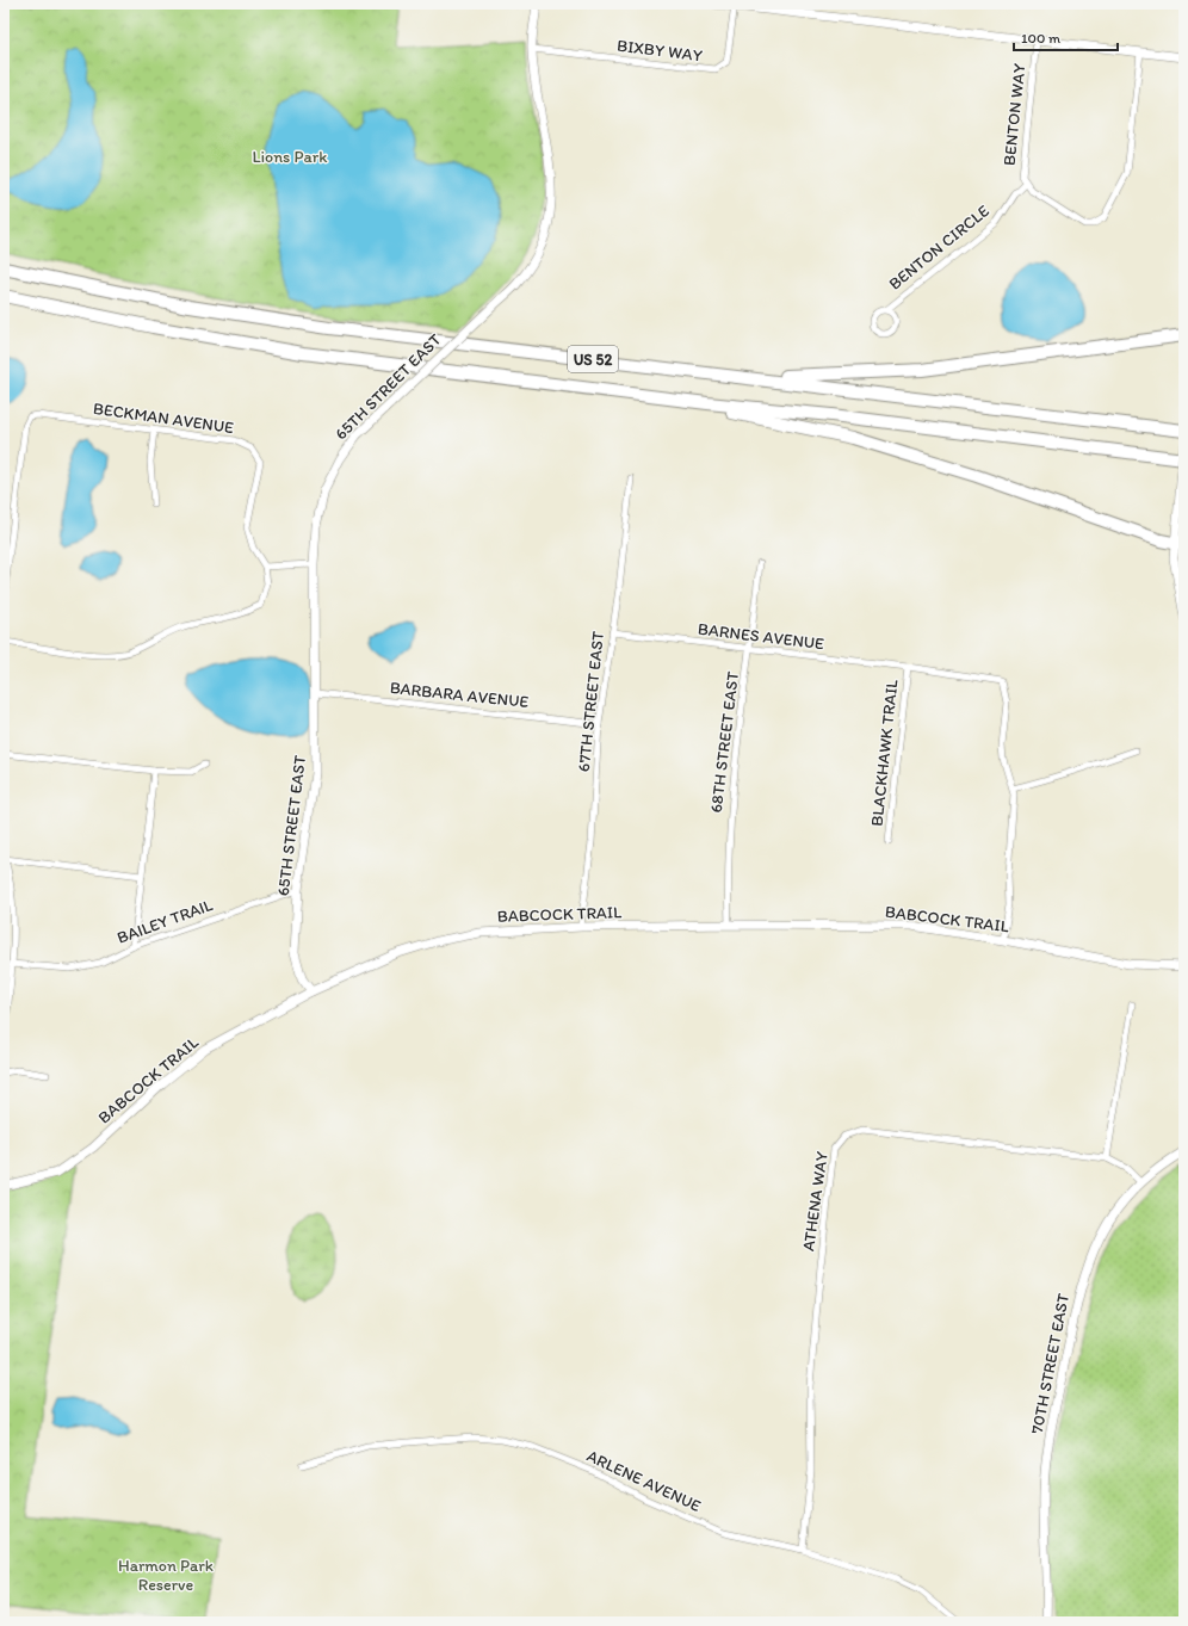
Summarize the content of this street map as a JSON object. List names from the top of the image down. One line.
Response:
{"streets":{"highway":["US 52"],"street":["BIXBY WAY","BENTON WAY","BENTON CIRCLE","65TH STREET EAST","BECKMAN AVENUE","BARNES AVENUE","BARBARA AVENUE","67TH STREET EAST","68TH STREET EAST","BLACKHAWK TRAIL","BABCOCK TRAIL","BAILEY TRAIL","ATHENA WAY","70TH STREET EAST","ARLENE AVENUE"]},"crossings":[["BIXBY WAY","65TH STREET EAST"],["BENTON WAY","BENTON CIRCLE"],["65TH STREET EAST","BARBARA AVENUE"],["65TH STREET EAST","BABCOCK TRAIL"],["65TH STREET EAST","BAILEY TRAIL"],["BARNES AVENUE","67TH STREET EAST"],["BARNES AVENUE","68TH STREET EAST"],["BARNES AVENUE","BLACKHAWK TRAIL"],["BARBARA AVENUE","67TH STREET EAST"],["67TH STREET EAST","BABCOCK TRAIL"],["68TH STREET EAST","BABCOCK TRAIL"],["ATHENA WAY","70TH STREET EAST"],["ATHENA WAY","ARLENE AVENUE"]],"parks":["Lions Park","Harmon Park Reserve"],"scale_bar":"100 m"}
